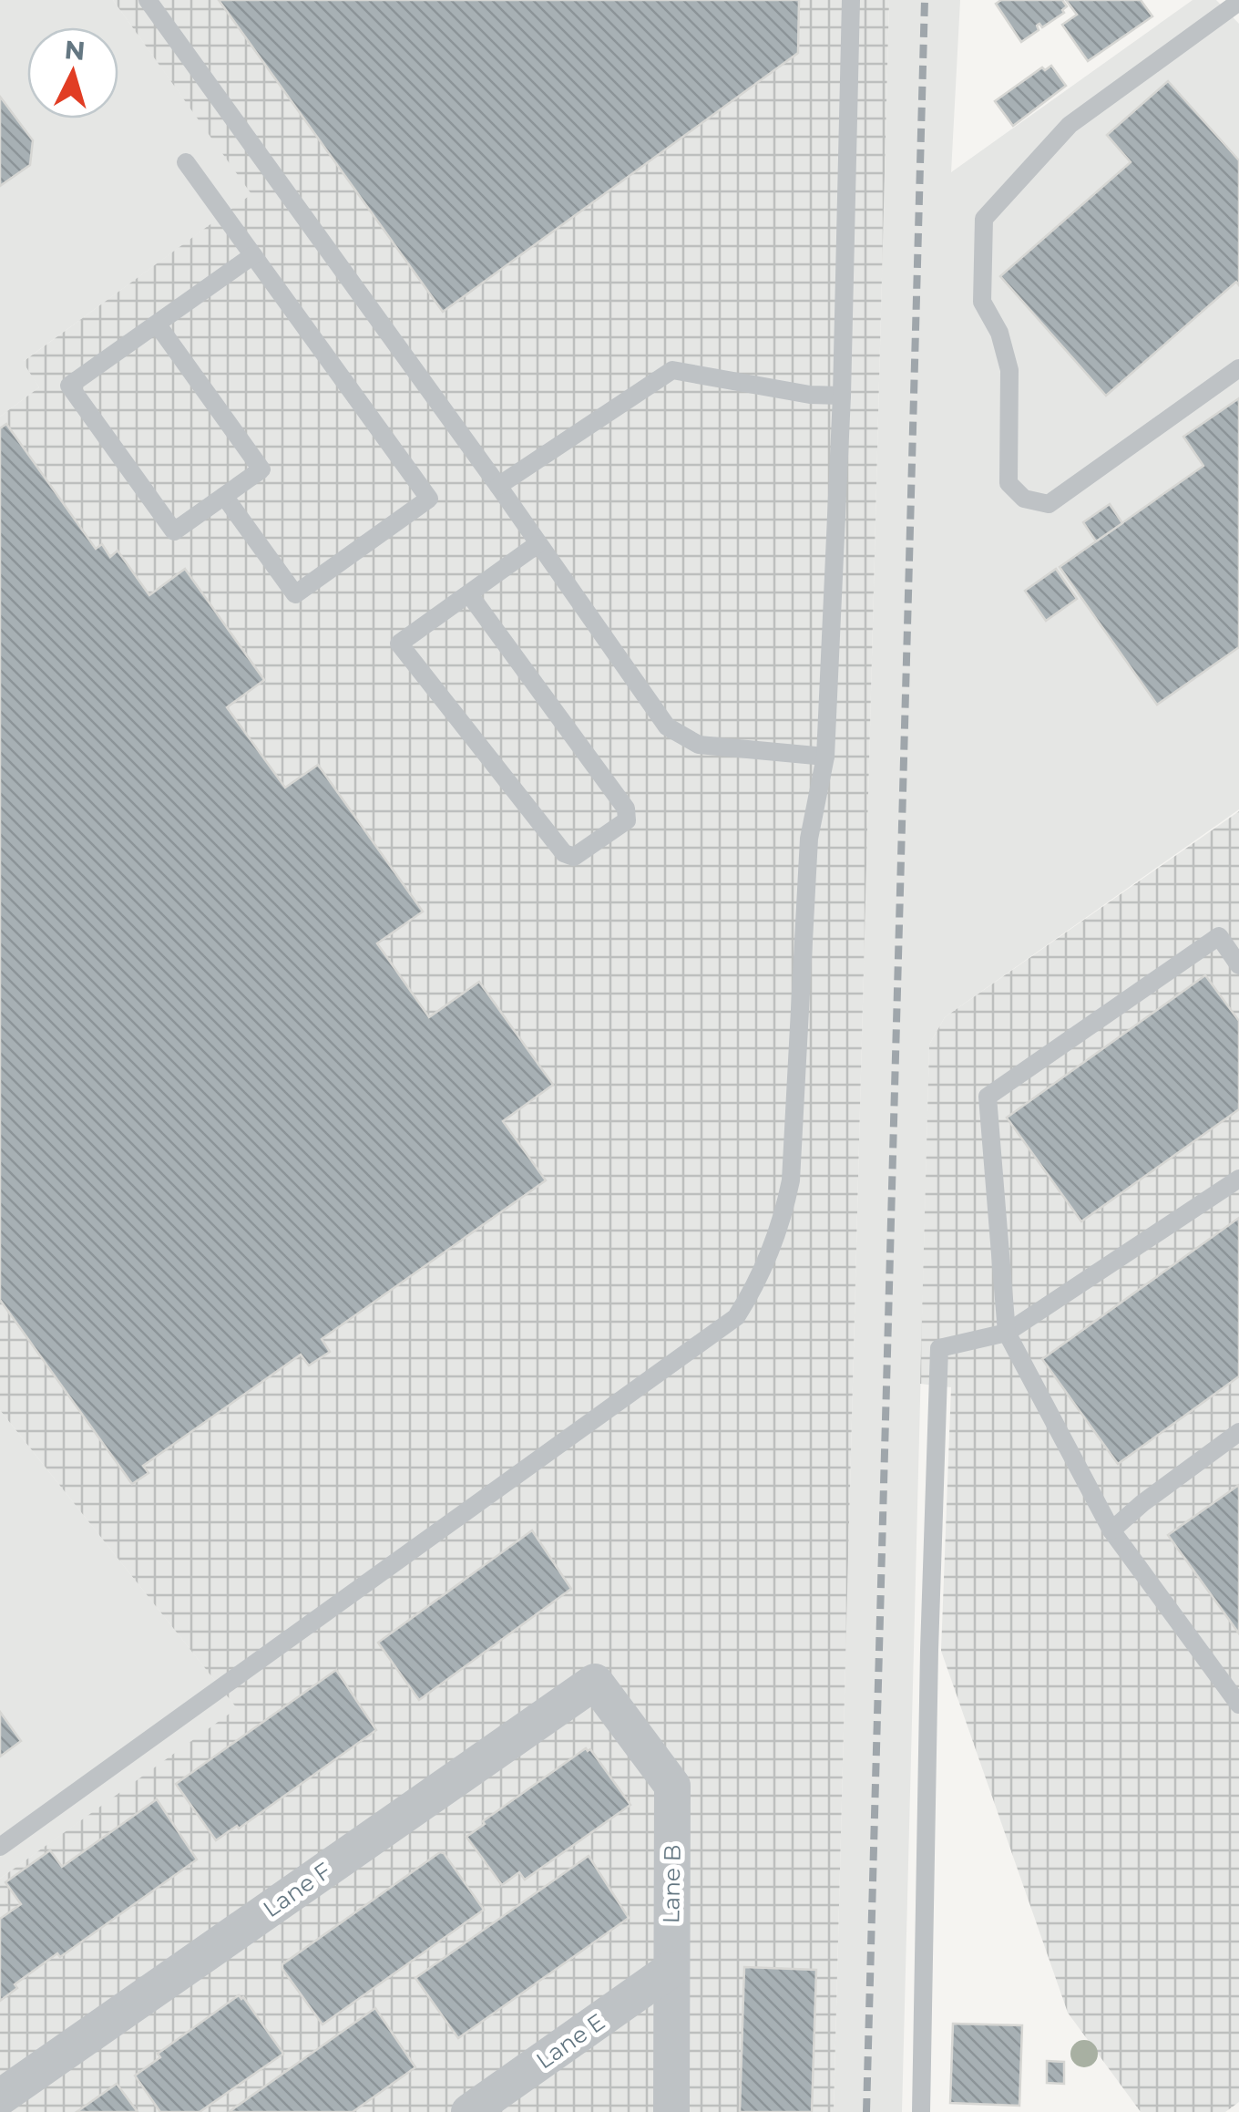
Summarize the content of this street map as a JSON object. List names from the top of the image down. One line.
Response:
{"streets":{"street":["Lane B","Lane F","Lane E"]},"crossings":[["Lane B","Lane F"],["Lane B","Lane E"]],"north":"top"}
